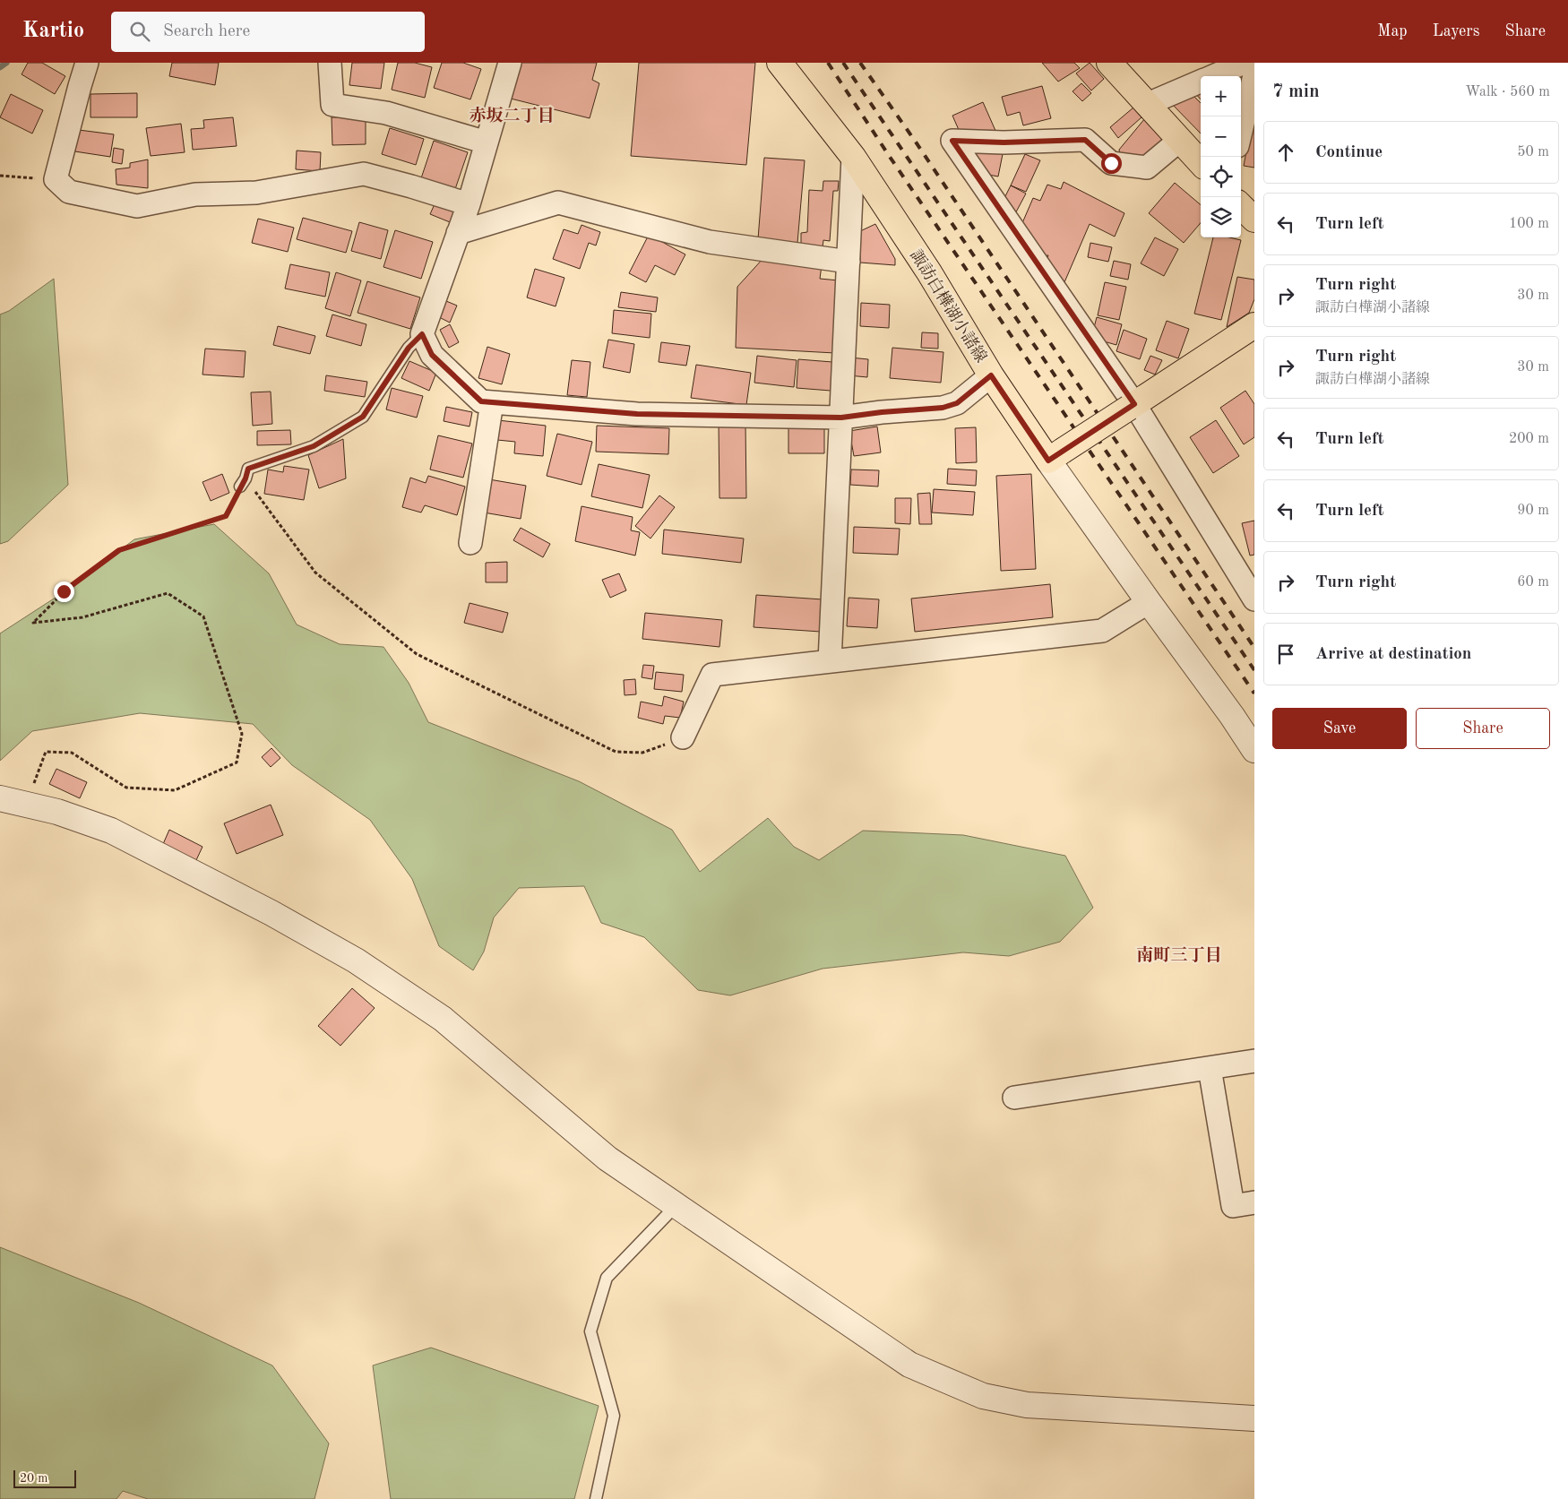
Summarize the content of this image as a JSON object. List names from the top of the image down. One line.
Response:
{"streets":{"main road":["諏訪白樺湖小諸線"]},"districts":["赤坂二丁目","南町三丁目"],"scale_bar":"20 m","page":{"header":"Kartio","search":"Search here","nav":["Map","Layers","Share"],"heading":["7 min","Walk · 560 m"],"map_buttons":["+","−"],"list":[["Continue","50 m"],["Turn left","100 m"],["Turn right","諏訪白樺湖小諸線","30 m"],["Turn right","諏訪白樺湖小諸線","30 m"],["Turn left","200 m"],["Turn left","90 m"],["Turn right","60 m"],"Arrive at destination"],"buttons":["Save","Share"],"scale":"20 m"}}
